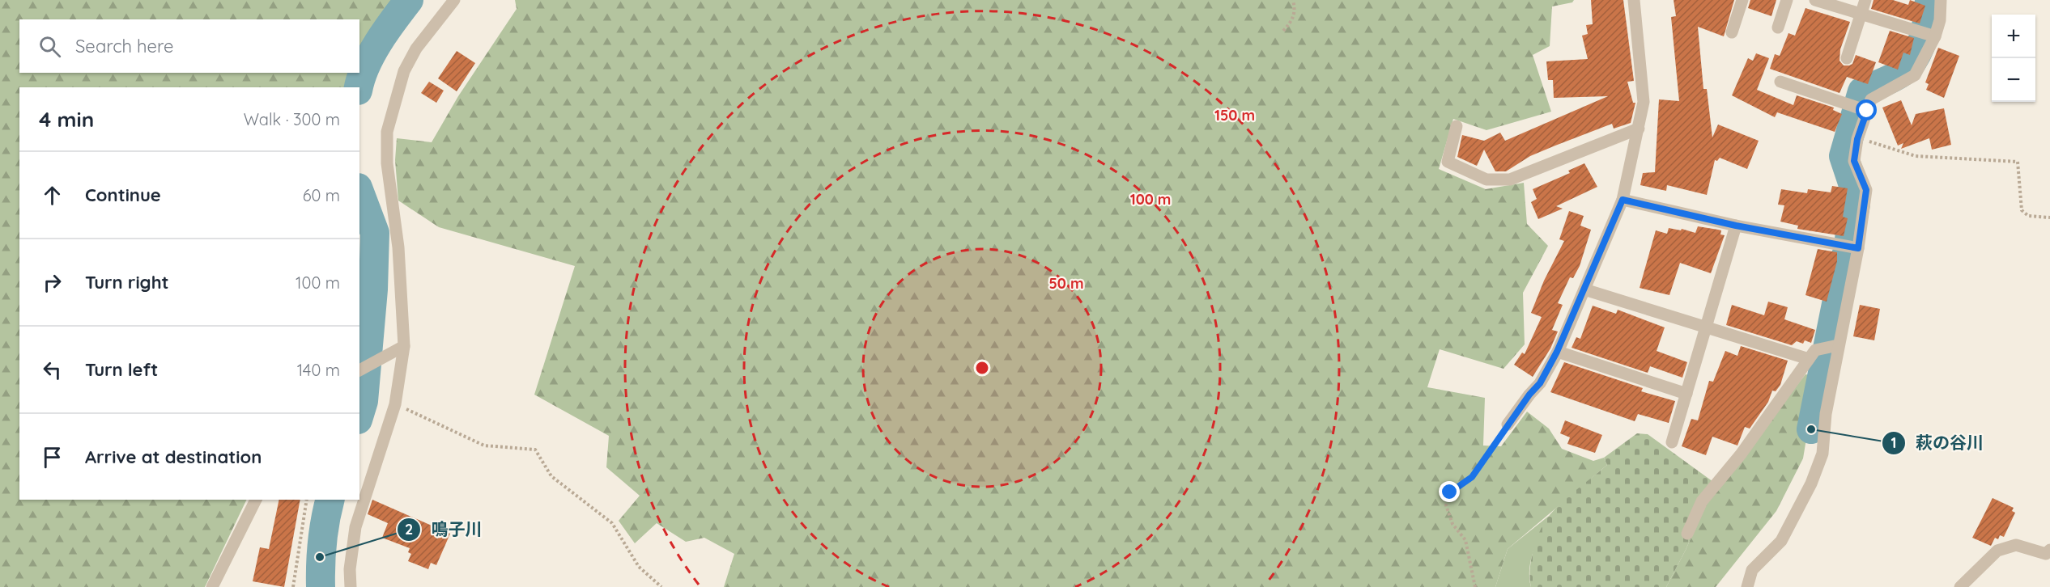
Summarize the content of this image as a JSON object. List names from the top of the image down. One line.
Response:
{"places":["萩の谷川","鳴子川"],"page":{"map_buttons":["+","−"],"search":"Search here","heading":["4 min","Walk · 300 m"],"list":[["Continue","60 m"],["Turn right","100 m"],["Turn left","140 m"],"Arrive at destination"]},"rings":["150 m","100 m","50 m"]}
